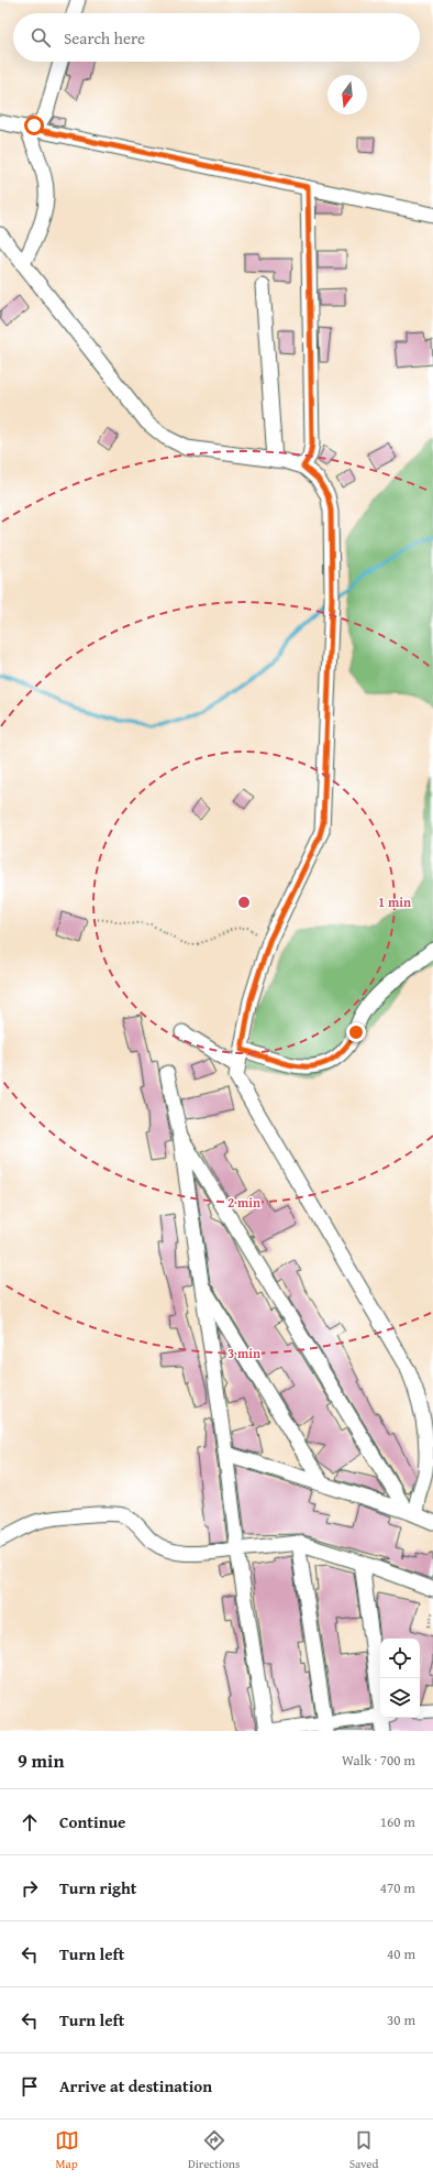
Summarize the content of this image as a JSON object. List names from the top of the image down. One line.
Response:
{"north":"bottom","page":{"search":"Search here","heading":["9 min","Walk · 700 m"],"list":[["Continue","160 m"],["Turn right","470 m"],["Turn left","40 m"],["Turn left","30 m"],"Arrive at destination"],"nav":["Map","Directions","Saved"]},"rings":["1 min","2 min","3 min"]}
